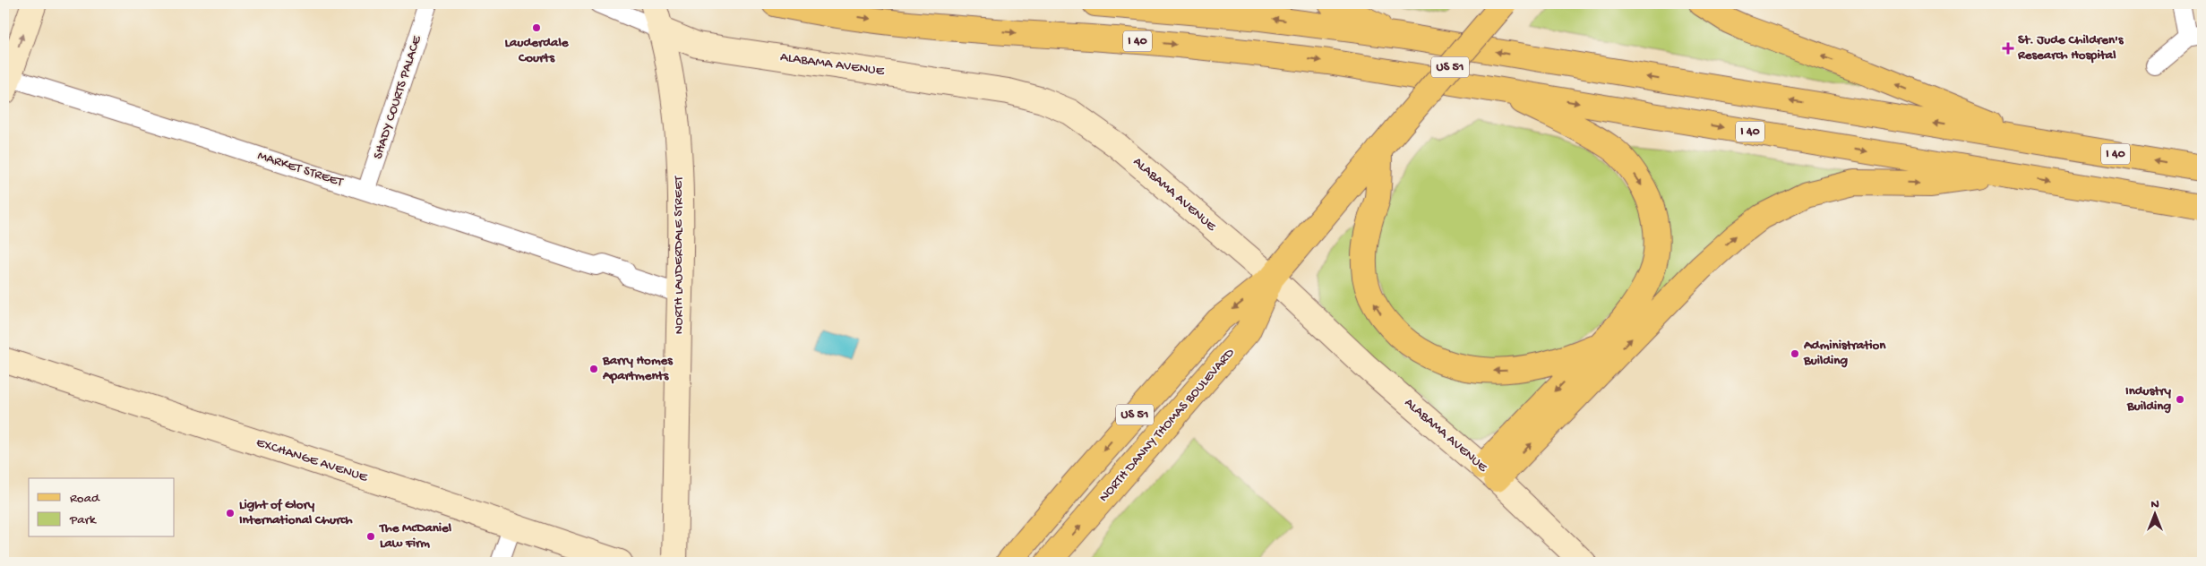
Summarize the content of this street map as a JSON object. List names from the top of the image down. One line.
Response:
{"streets":{"main road":["I 40","US 51","NORTH DANNY THOMAS BOULEVARD"],"street":["ALABAMA AVENUE","SHADY COURTS PALACE","MARKET STREET","NORTH LAUDERDALE STREET","EXCHANGE AVENUE"]},"crossings":[["ALABAMA AVENUE","NORTH LAUDERDALE STREET"],["ALABAMA AVENUE","NORTH DANNY THOMAS BOULEVARD"],["SHADY COURTS PALACE","MARKET STREET"],["MARKET STREET","NORTH LAUDERDALE STREET"]],"places":{"other":["Lauderdale Courts","Administration Building","Barry Homes Apartments","Industry Building","Light of Glory International Church","The McDaniel Law Firm"],"health":["St. Jude Children's Research Hospital"]},"legend":["Road","Park"],"north":"top"}
